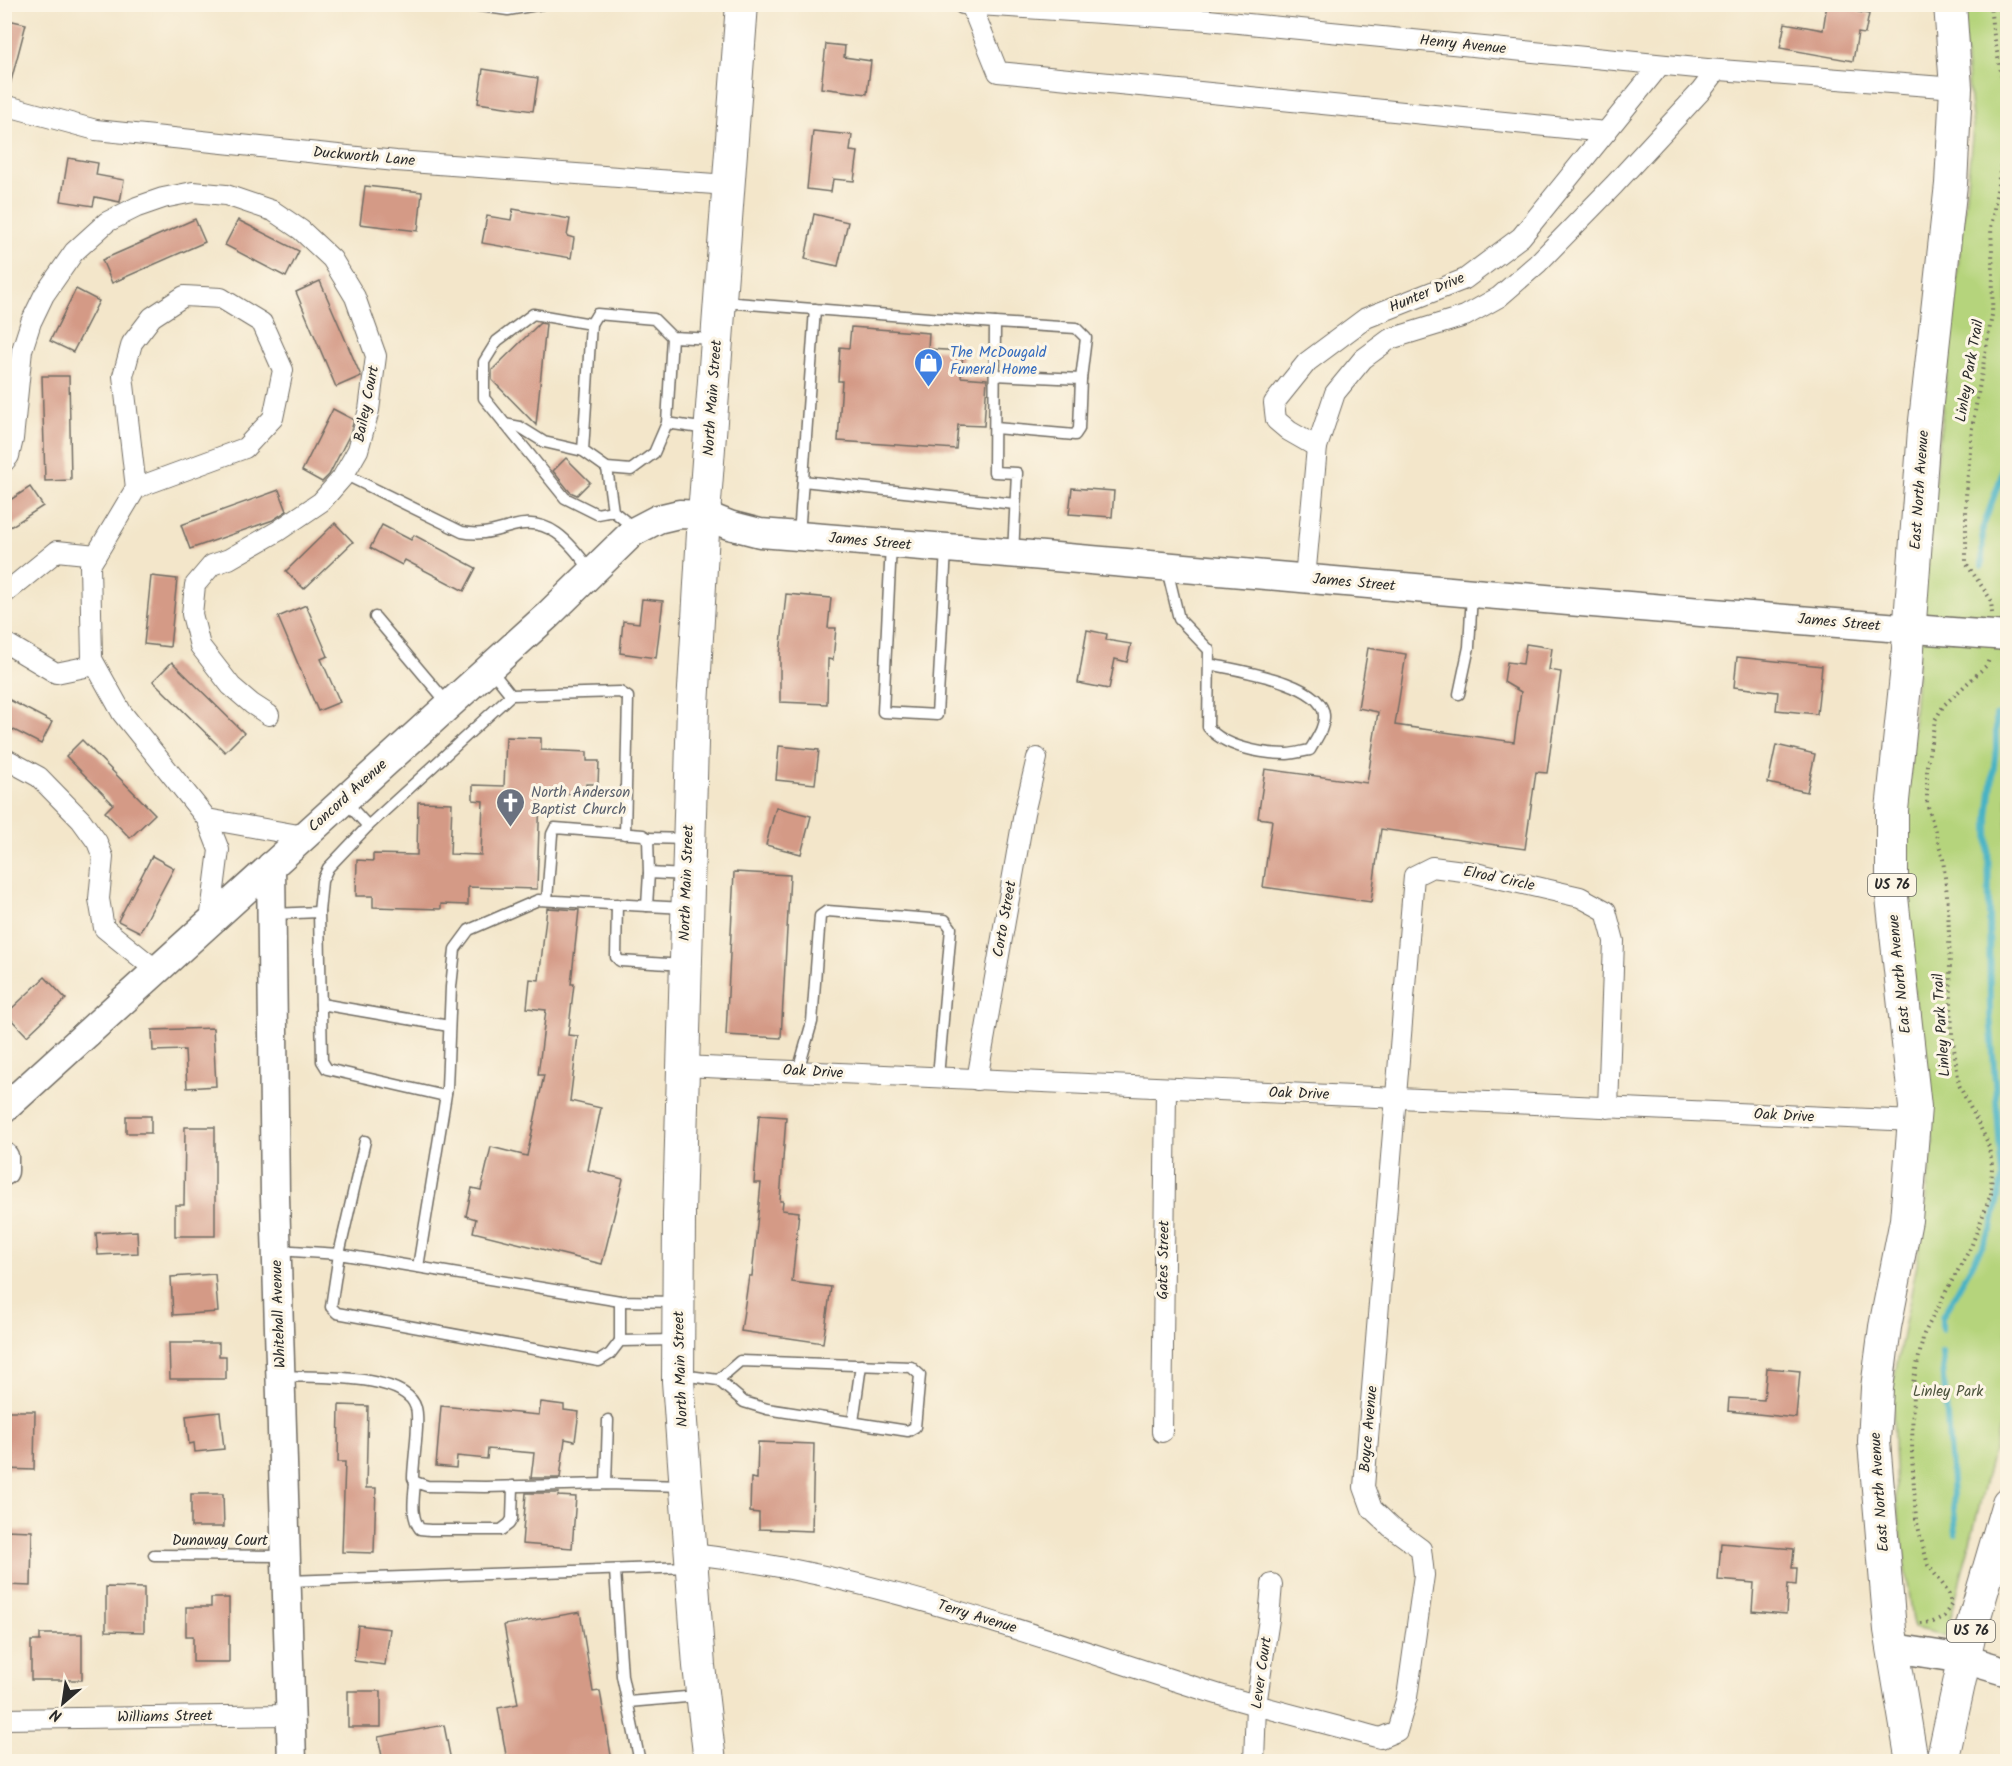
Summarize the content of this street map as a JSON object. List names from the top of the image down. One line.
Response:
{"streets":{"main road":["North Main Street","East North Avenue","US 76"],"street":["Henry Avenue","Duckworth Lane","Hunter Drive","Bailey Court","James Street","Concord Avenue","Elrod Circle","Corto Street","Oak Drive","Gates Street","Whitehall Avenue","Boyce Avenue","Terry Avenue","Lever Court","Williams Street"],"lane":["Dunaway Court"],"path":["Linley Park Trail"]},"crossings":[["Henry Avenue","Hunter Drive"],["Henry Avenue","East North Avenue"],["Duckworth Lane","North Main Street"],["Hunter Drive","James Street"],["Linley Park Trail","James Street"],["North Main Street","James Street"],["North Main Street","Concord Avenue"],["North Main Street","Oak Drive"],["North Main Street","Dunaway Court"],["North Main Street","Terry Avenue"],["East North Avenue","James Street"],["East North Avenue","Oak Drive"],["James Street","Concord Avenue"],["Concord Avenue","Whitehall Avenue"],["Elrod Circle","Oak Drive"],["Elrod Circle","Boyce Avenue"],["Corto Street","Oak Drive"],["Oak Drive","Gates Street"],["Oak Drive","Boyce Avenue"],["Whitehall Avenue","Dunaway Court"],["Whitehall Avenue","Williams Street"],["Boyce Avenue","Terry Avenue"],["Boyce Avenue","Lever Court"],["Dunaway Court","Terry Avenue"],["Terry Avenue","Lever Court"]],"parks":["Linley Park"],"places":{"shop":["The McDougald Funeral Home"],"church":["North Anderson Baptist Church"]},"north":"bottom left"}
